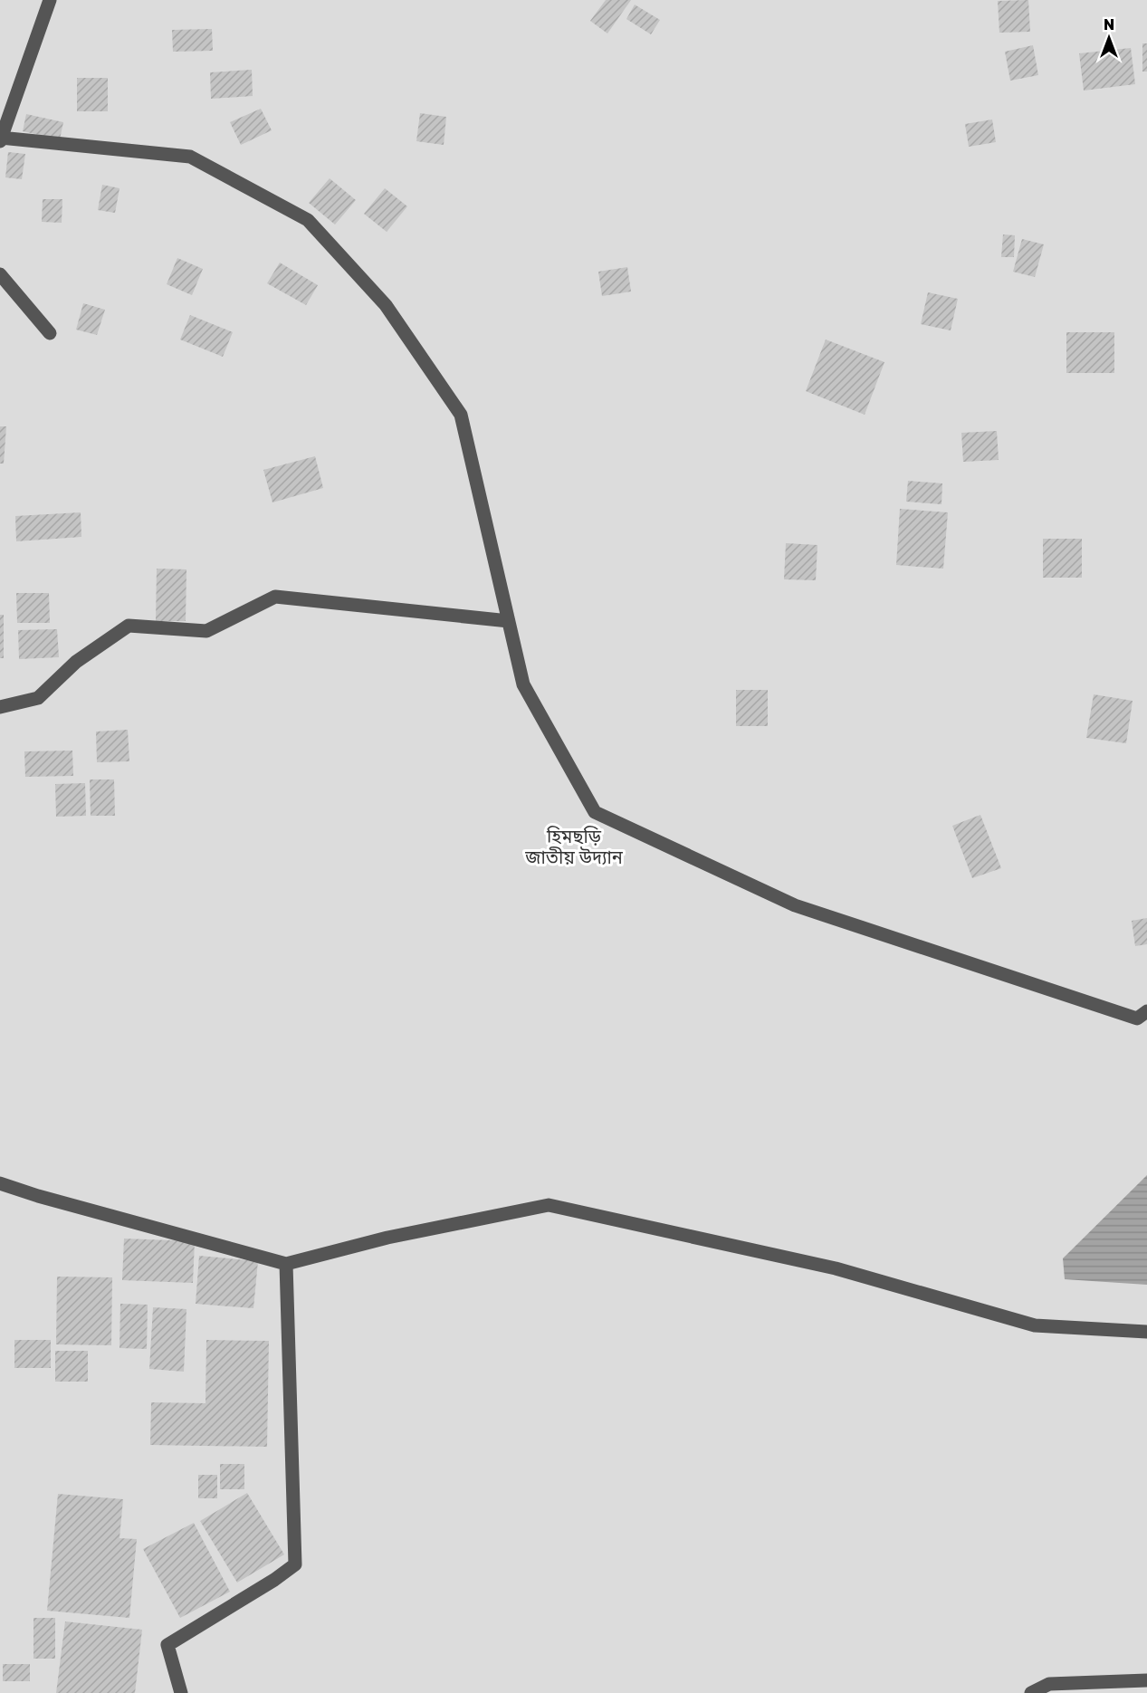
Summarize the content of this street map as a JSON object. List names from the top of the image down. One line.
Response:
{"parks":["হিমছড়ি জাতীয় উদ্যান"],"north":"top"}
